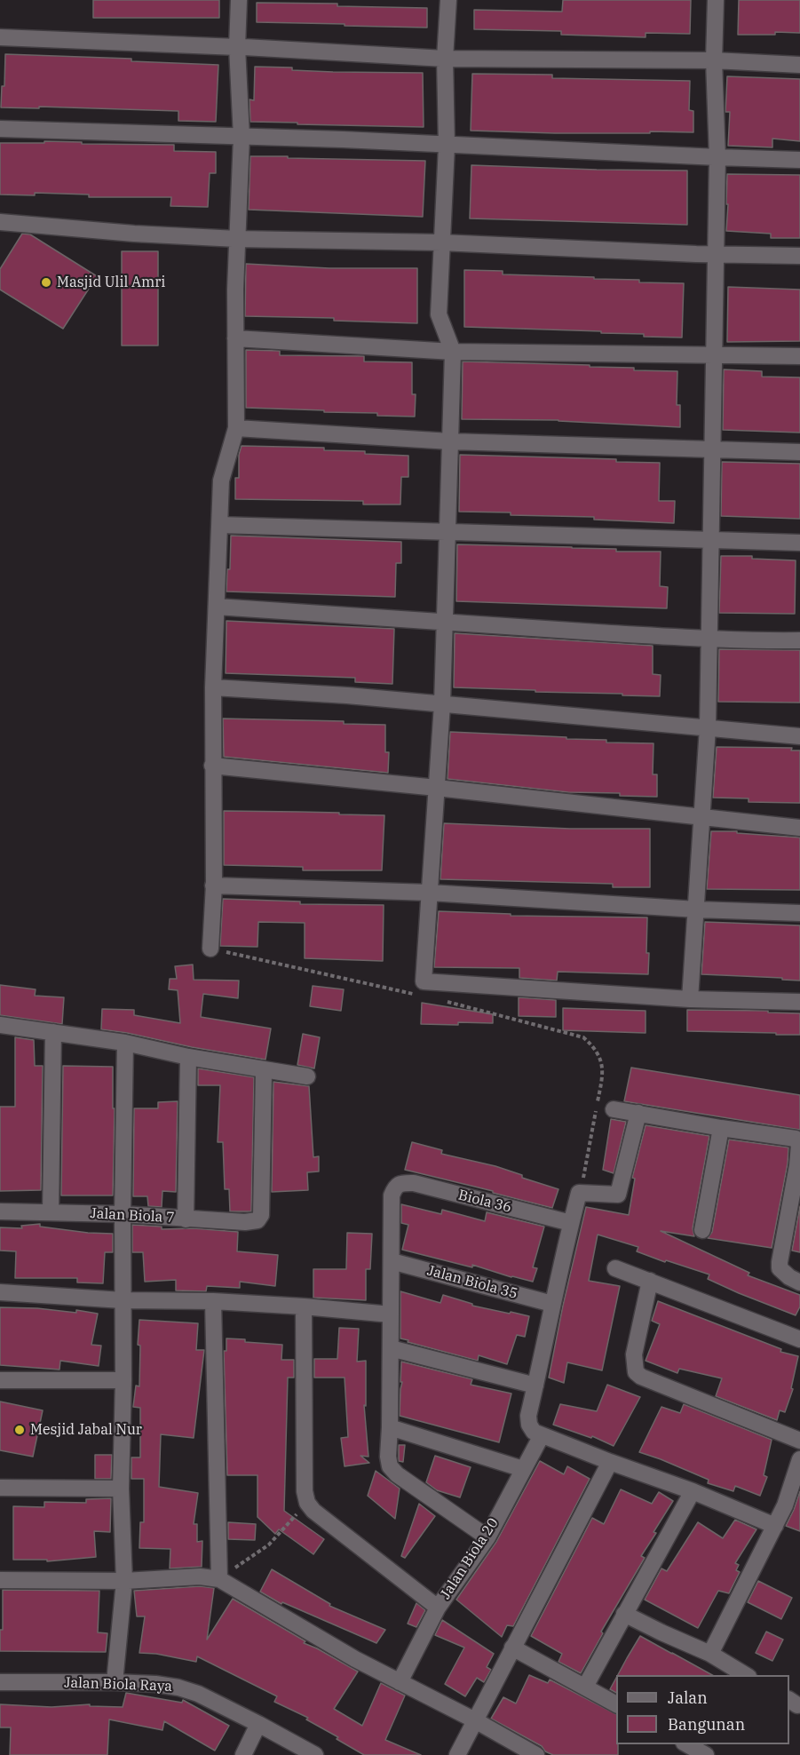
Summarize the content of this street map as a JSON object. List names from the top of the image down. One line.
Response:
{"streets":{"street":["Biola 36","Jalan Biola 7","Jalan Biola 35","Jalan Biola 20","Jalan Biola Raya"]},"crossings":[["Biola 36","Jalan Biola 35"]],"places":["Masjid Ulil Amri","Mesjid Jabal Nur"],"legend":["Jalan","Bangunan"]}
